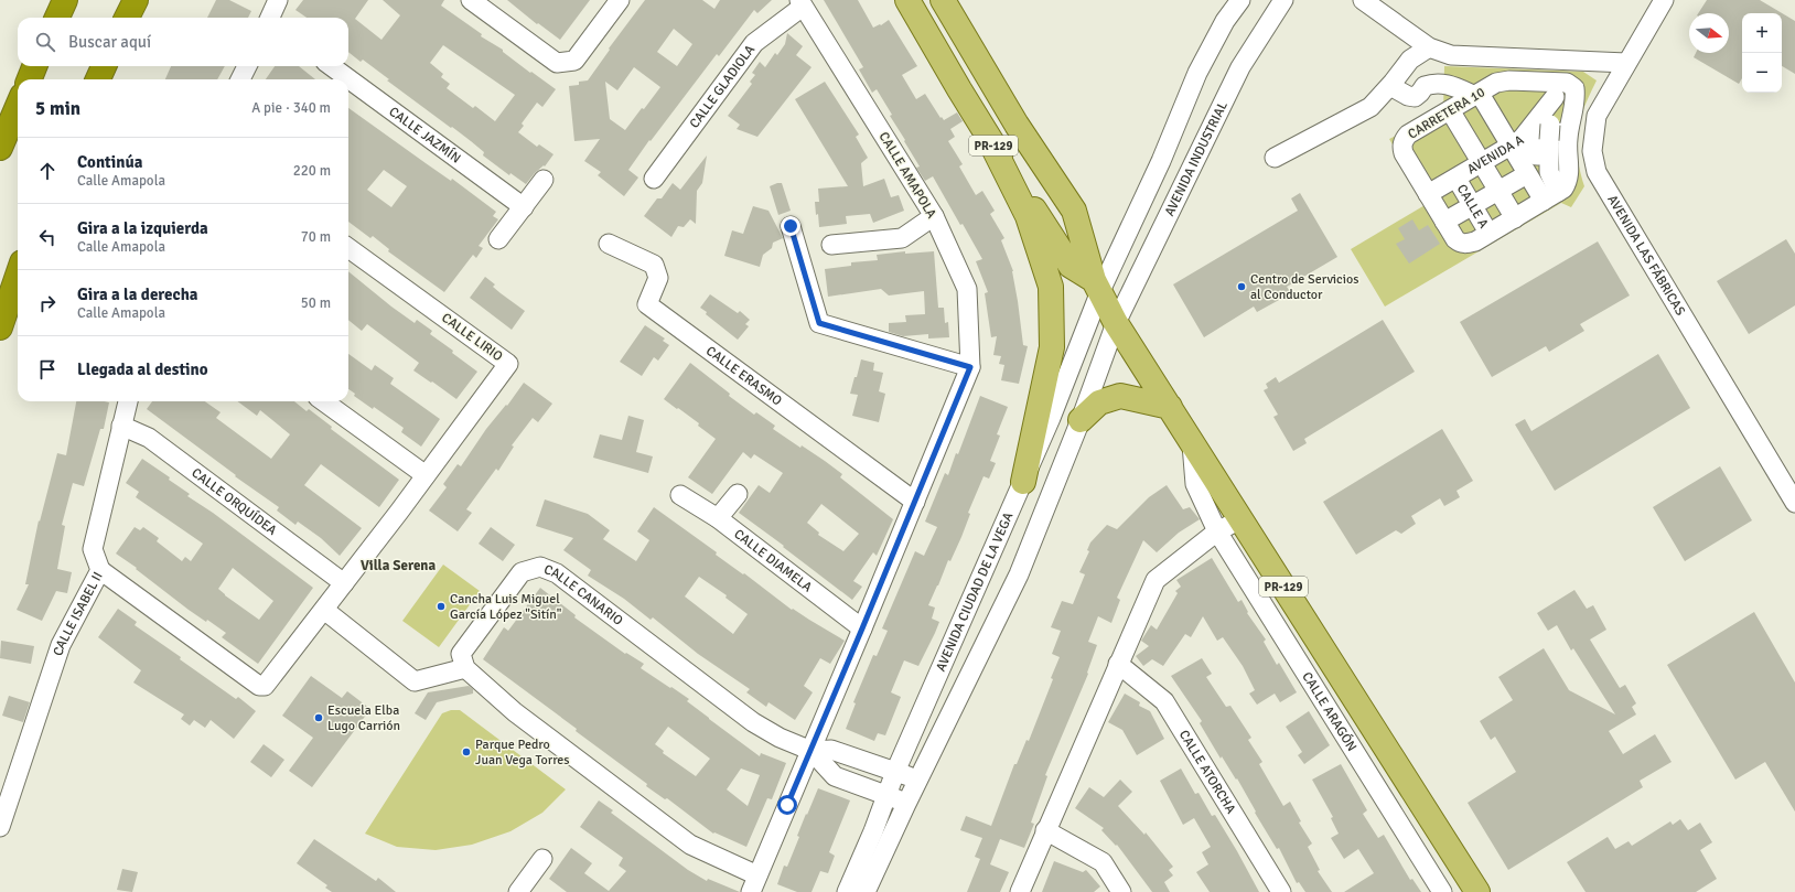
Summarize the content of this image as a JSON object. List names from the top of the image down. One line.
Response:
{"streets":{"main road":["PR-129"],"street":["CALLE GLADIOLA","CARRETERA 10","CALLE JAZMÍN","AVENIDA A","AVENIDA INDUSTRIAL","CALLE AMAPOLA","CALLE A","AVENIDA LAS FÁBRICAS","CALLE LIRIO","CALLE ERASMO","CALLE ORQUÍDEA","CALLE DIAMELA","AVENIDA CIUDAD DE LA VEGA","CALLE CANARIO","CALLE ISABEL II","CALLE ARAGÓN","CALLE ATORCHA"]},"crossings":[["CALLE GLADIOLA","CALLE AMAPOLA"],["CARRETERA 10","AVENIDA A"],["CARRETERA 10","CALLE A"],["PR-129","AVENIDA INDUSTRIAL"],["PR-129","AVENIDA CIUDAD DE LA VEGA"],["PR-129","CALLE ARAGÓN"],["AVENIDA A","CALLE A"],["CALLE AMAPOLA","CALLE ERASMO"],["CALLE AMAPOLA","CALLE DIAMELA"],["CALLE AMAPOLA","CALLE CANARIO"],["CALLE LIRIO","CALLE ORQUÍDEA"],["CALLE LIRIO","CALLE ISABEL II"],["CALLE ORQUÍDEA","CALLE ISABEL II"],["AVENIDA CIUDAD DE LA VEGA","CALLE CANARIO"]],"districts":["Villa Serena"],"places":["Centro de Servicios al Conductor","Cancha Luis Miguel García López \"Sitín\"","Escuela Elba Lugo Carrión","Parque Pedro Juan Vega Torres"],"north":"right","page":{"map_buttons":["+","−"],"search":"Buscar aquí","heading":["5 min","A pie · 340 m"],"list":[["Continúa","Calle Amapola","220 m"],["Gira a la izquierda","Calle Amapola","70 m"],["Gira a la derecha","Calle Amapola","50 m"],"Llegada al destino"]}}
